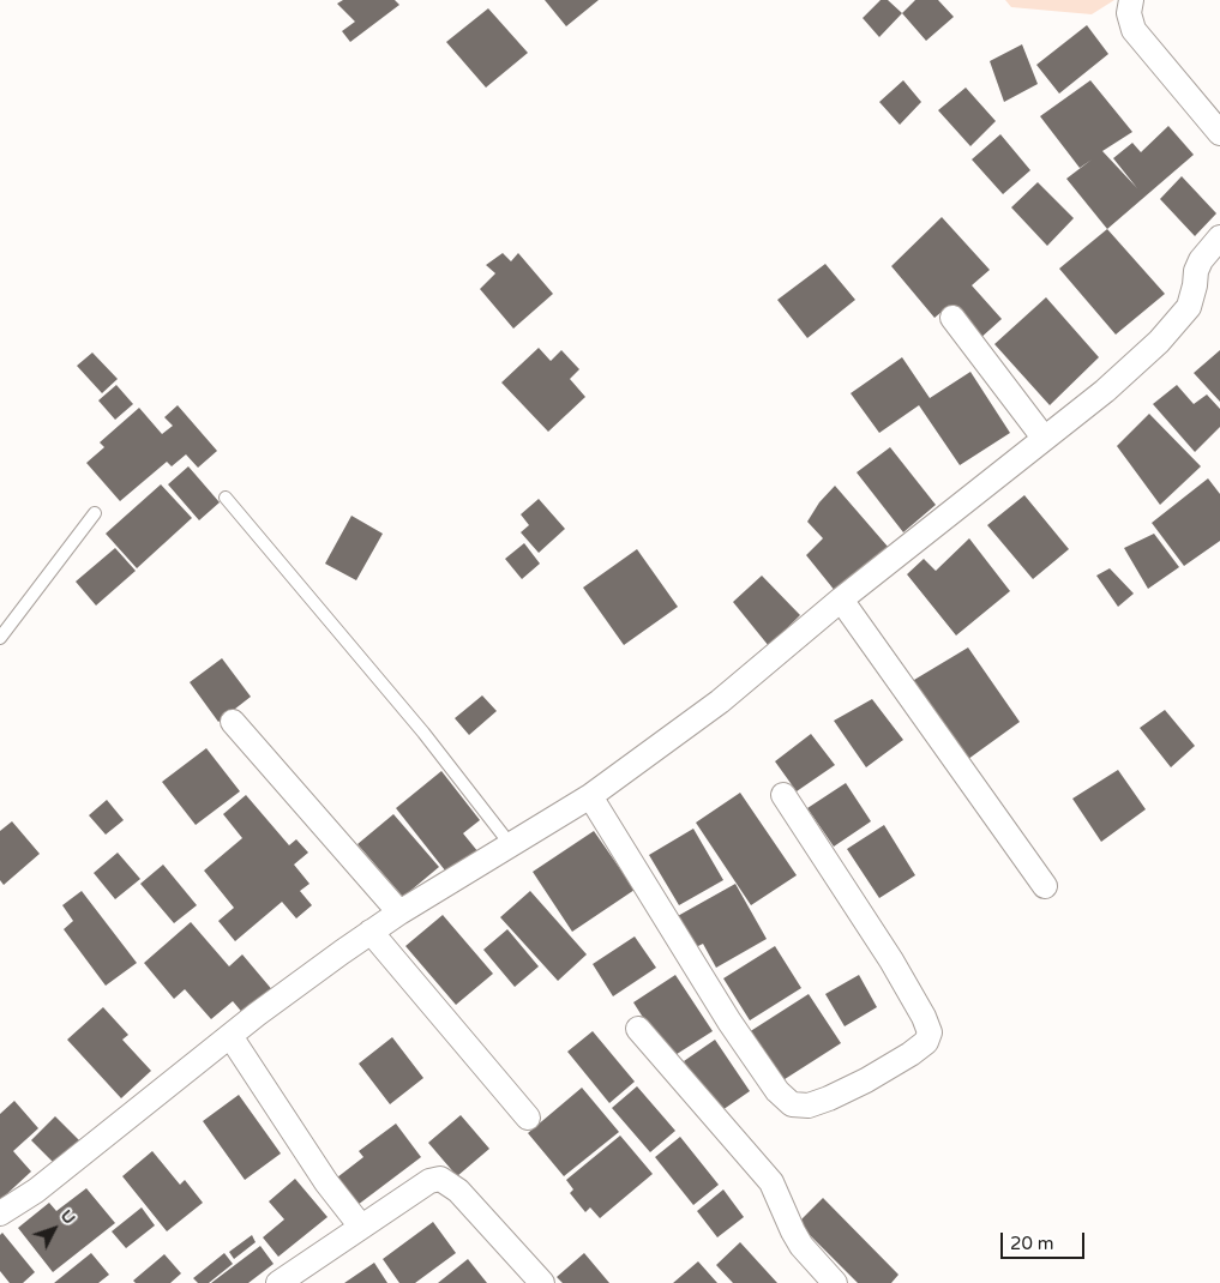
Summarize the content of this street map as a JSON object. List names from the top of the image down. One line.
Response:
{"scale_bar":"20 m","north":"top right"}
